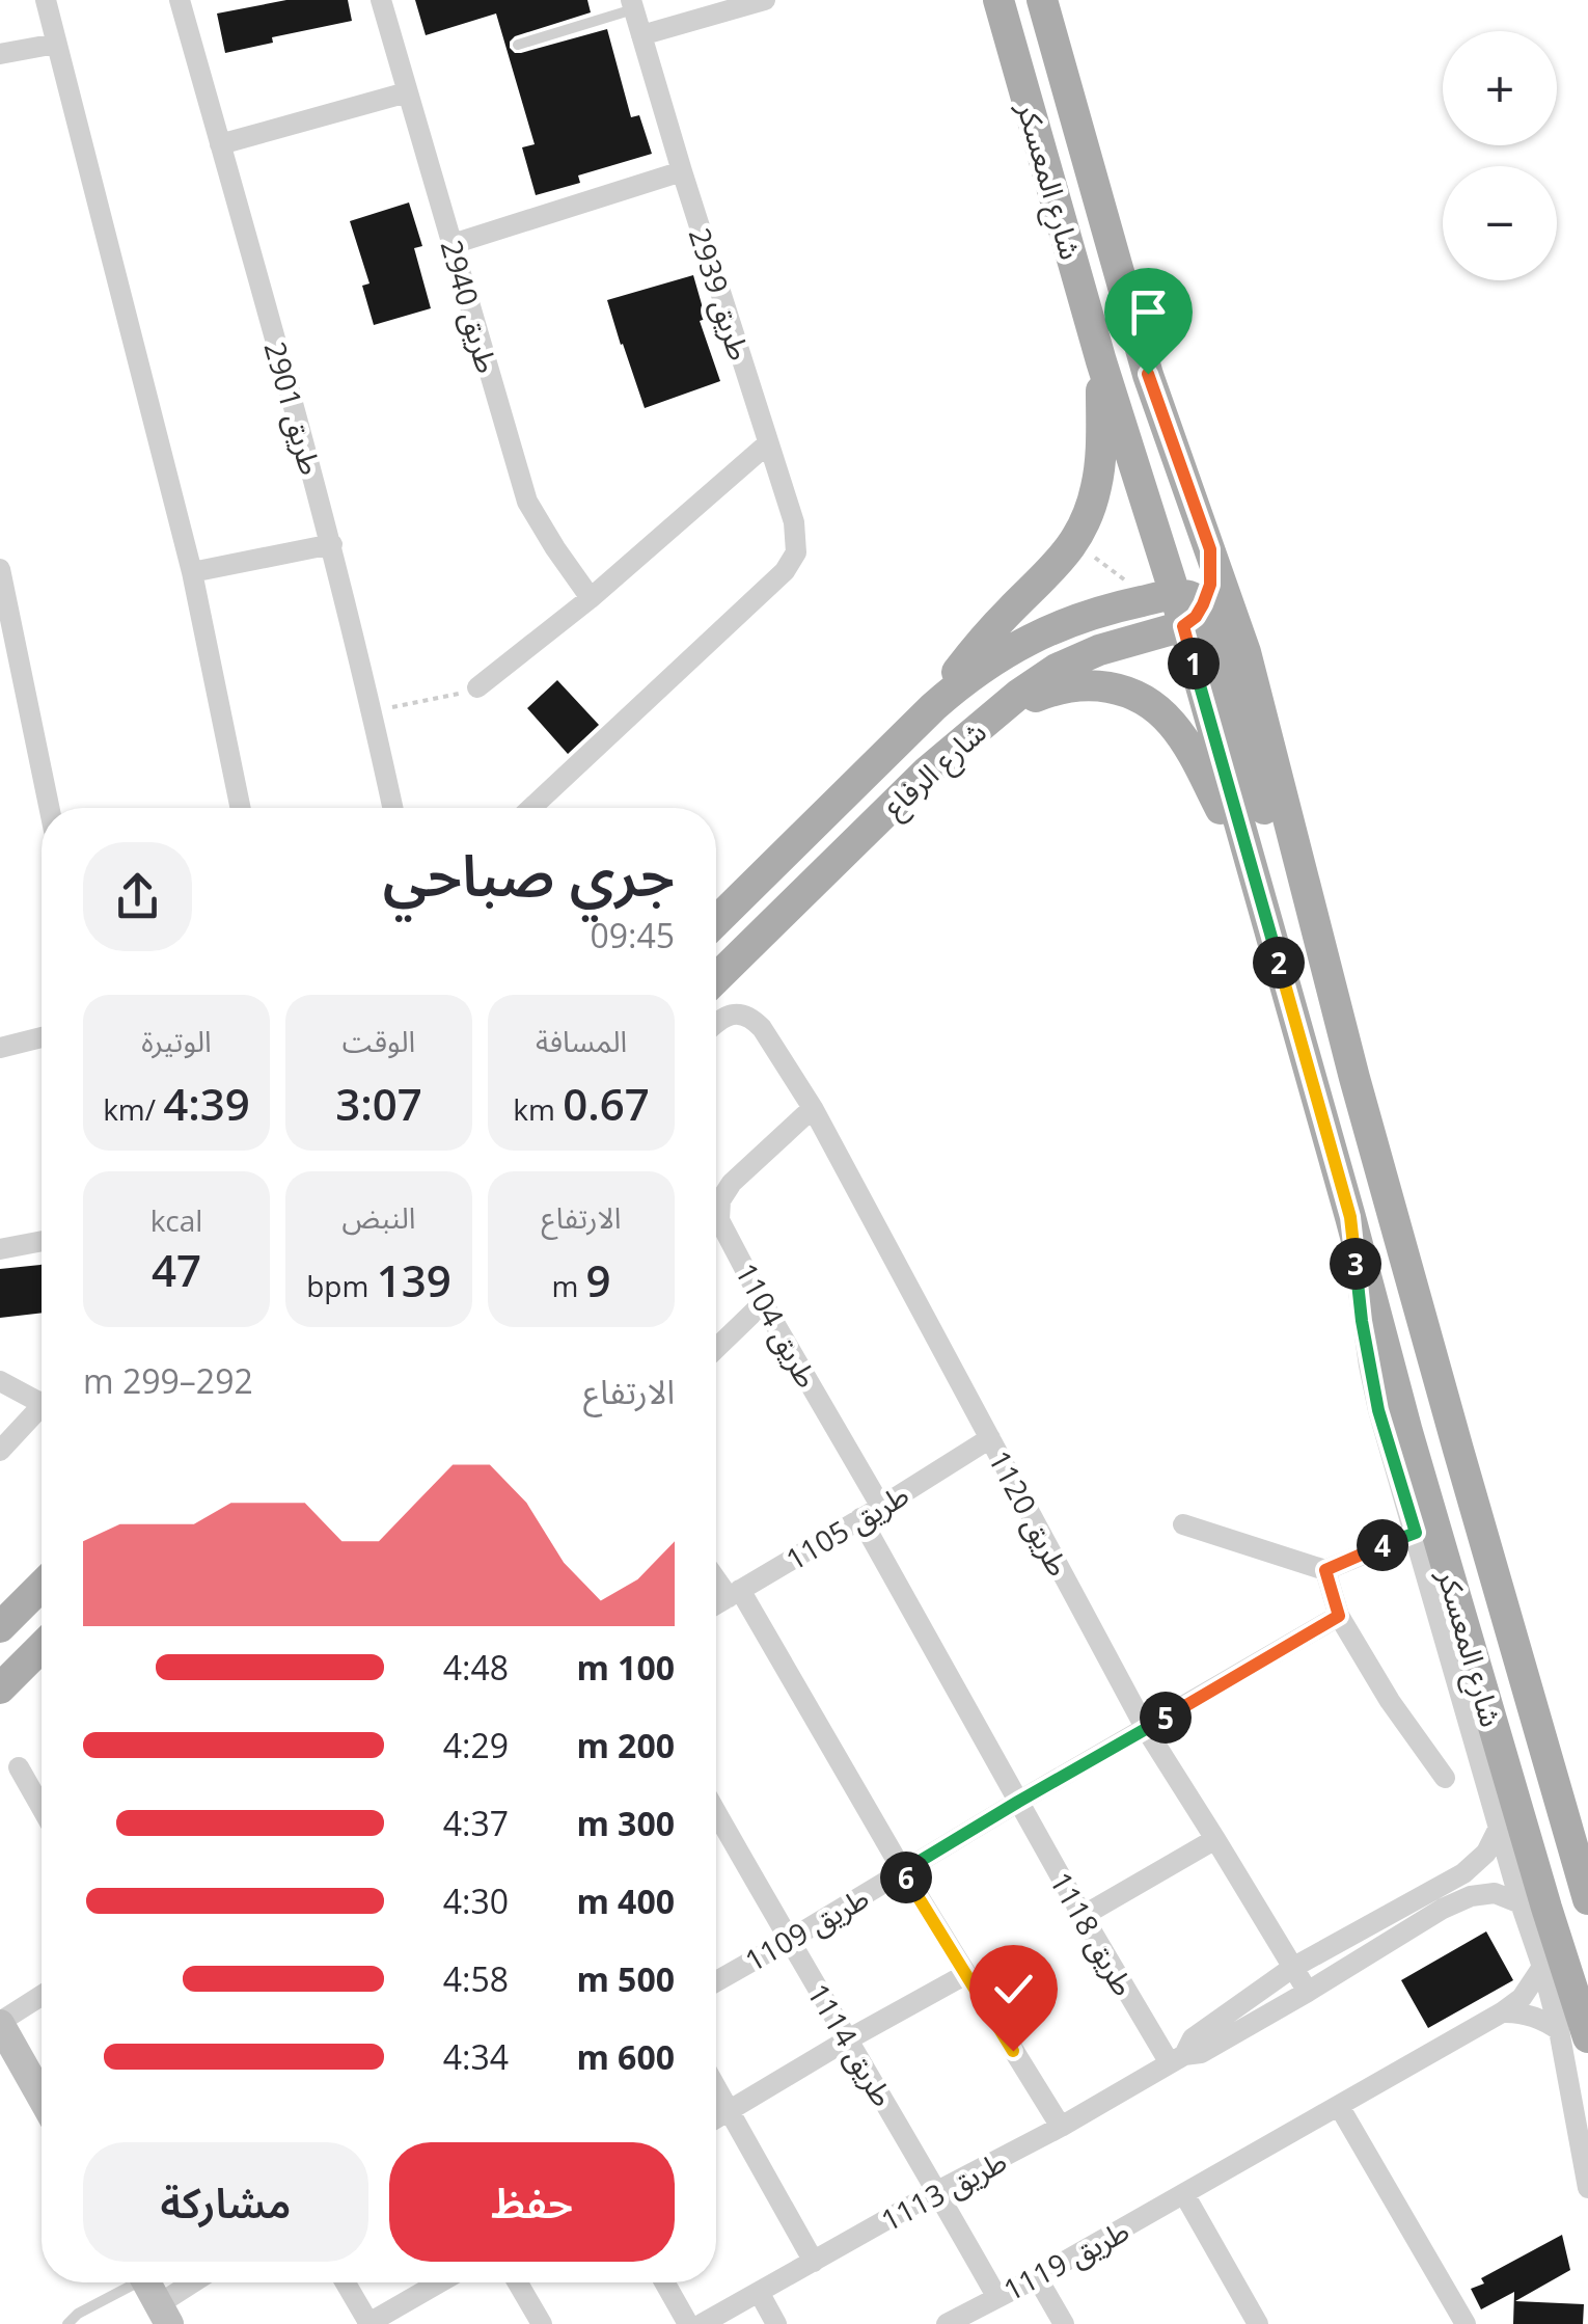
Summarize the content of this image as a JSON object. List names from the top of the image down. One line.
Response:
{"streets":{"main road":["شارع المعسكر","شارع الرفاع"],"street":["طريق 2939","طريق 2940","طريق 2901","طريق 1104","طريق 1120","طريق 1105","طريق 1109","طريق 1118","طريق 1114","طريق 1113","طريق 1119"]},"crossings":[["شارع المعسكر","شارع الرفاع"],["طريق 1104","طريق 1120"],["طريق 1104","طريق 1105"],["طريق 1120","طريق 1105"],["طريق 1120","طريق 1109"],["طريق 1120","طريق 1113"],["طريق 1105","طريق 1118"],["طريق 1109","طريق 1118"],["طريق 1109","طريق 1114"],["طريق 1118","طريق 1113"],["طريق 1114","طريق 1113"]],"page":{"map_buttons":["+","−"],"pins":["1","2","3","4","5","6"],"heading":["جري صباحي","09:45"],"stats":[["المسافة","0.67 km"],["الوقت","3:07"],["الوتيرة","4:39 /km"],["الارتفاع","9 m"],["النبض","139 bpm"],["kcal","47"]],"chart":["الارتفاع","292–299 m"],"list":[{"name":"100 m","note":"4:48"},{"name":"200 m","note":"4:29"},{"name":"300 m","note":"4:37"},{"name":"400 m","note":"4:30"},{"name":"500 m","note":"4:58"},{"name":"600 m","note":"4:34"}],"buttons":["حفظ","مشاركة"]}}
